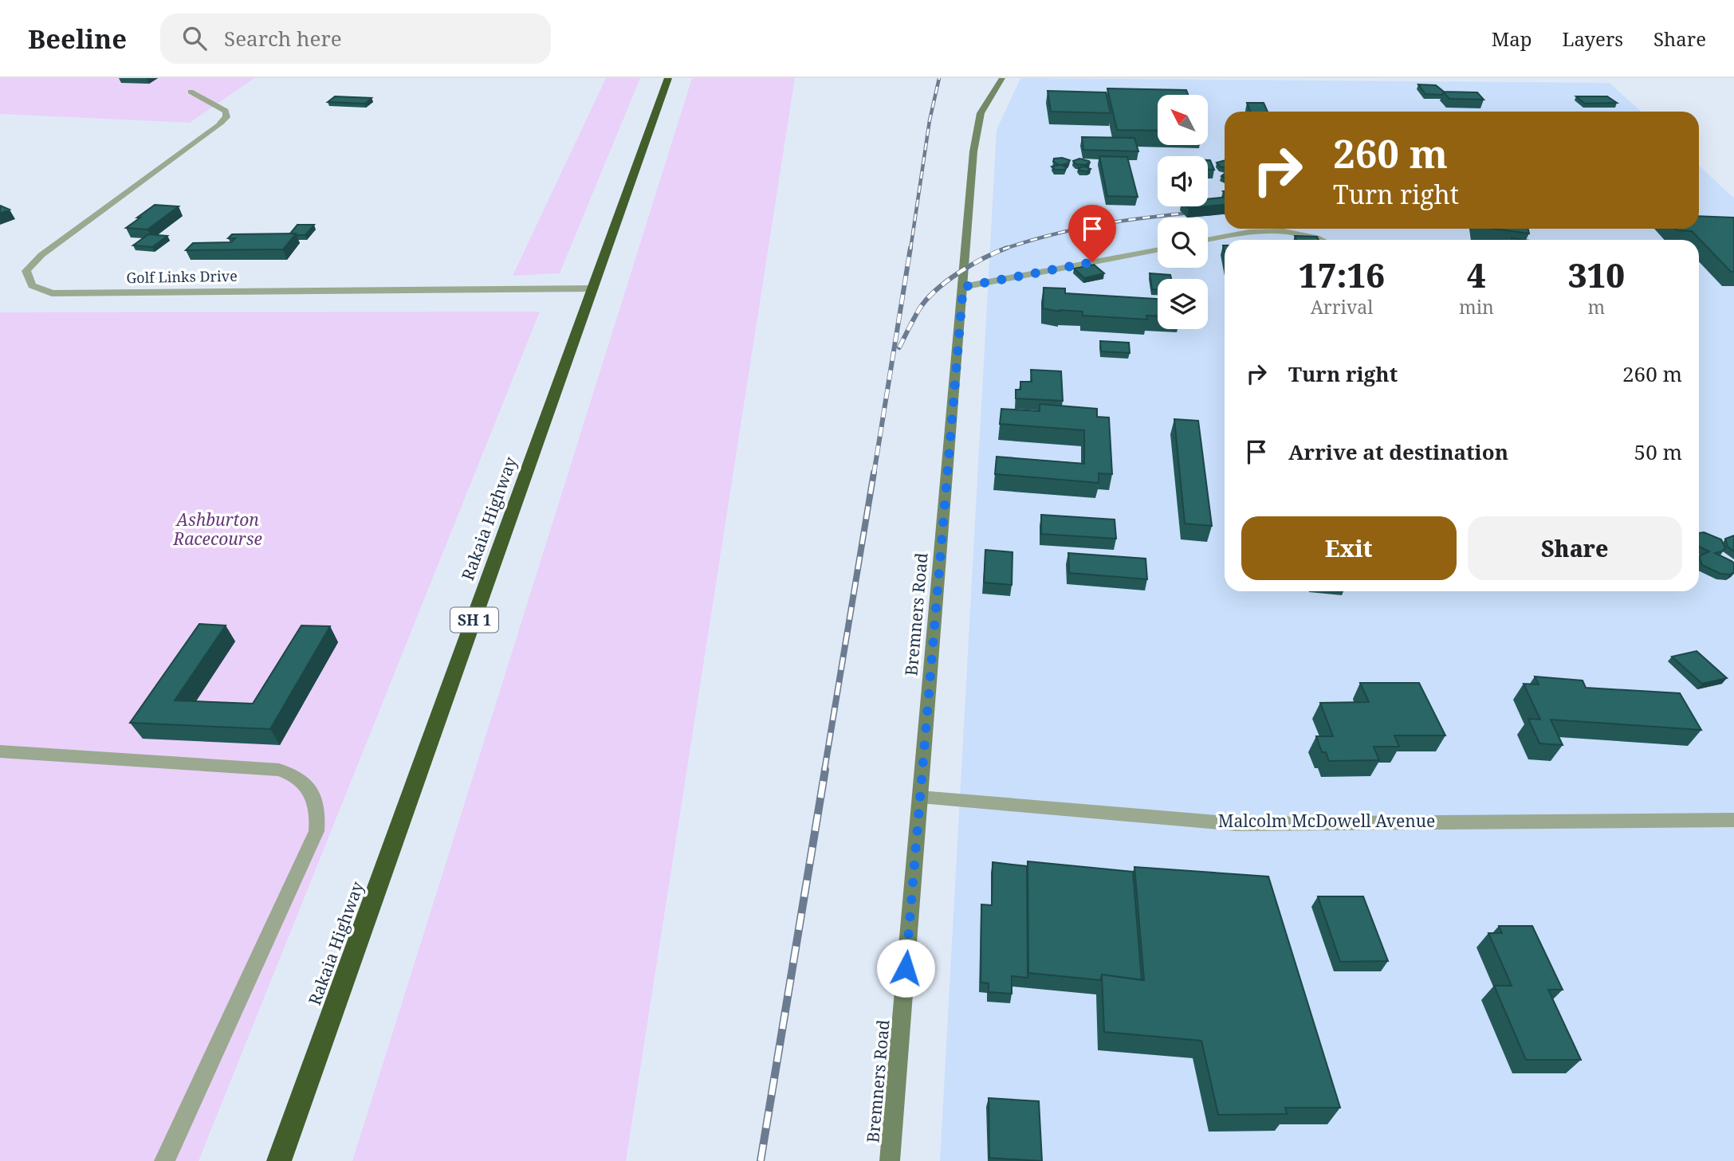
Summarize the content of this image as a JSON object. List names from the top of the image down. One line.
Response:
{"streets":{"highway":["Rakaia Highway","SH 1"],"street":["Golf Links Drive","Bremners Road","Malcolm McDowell Avenue"]},"crossings":[["Golf Links Drive","Rakaia Highway"],["Bremners Road","Malcolm McDowell Avenue"]],"parks":["Ashburton Racecourse"],"north":"top left","page":{"header":"Beeline","search":"Search here","nav":["Map","Layers","Share"],"turn":["260 m","Turn right"],"eta":["17:16","Arrival","4","min","310","m"],"list":[{"name":"Turn right","value":"260 m"},{"name":"Arrive at destination","value":"50 m"}],"buttons":["Exit","Share"]}}
